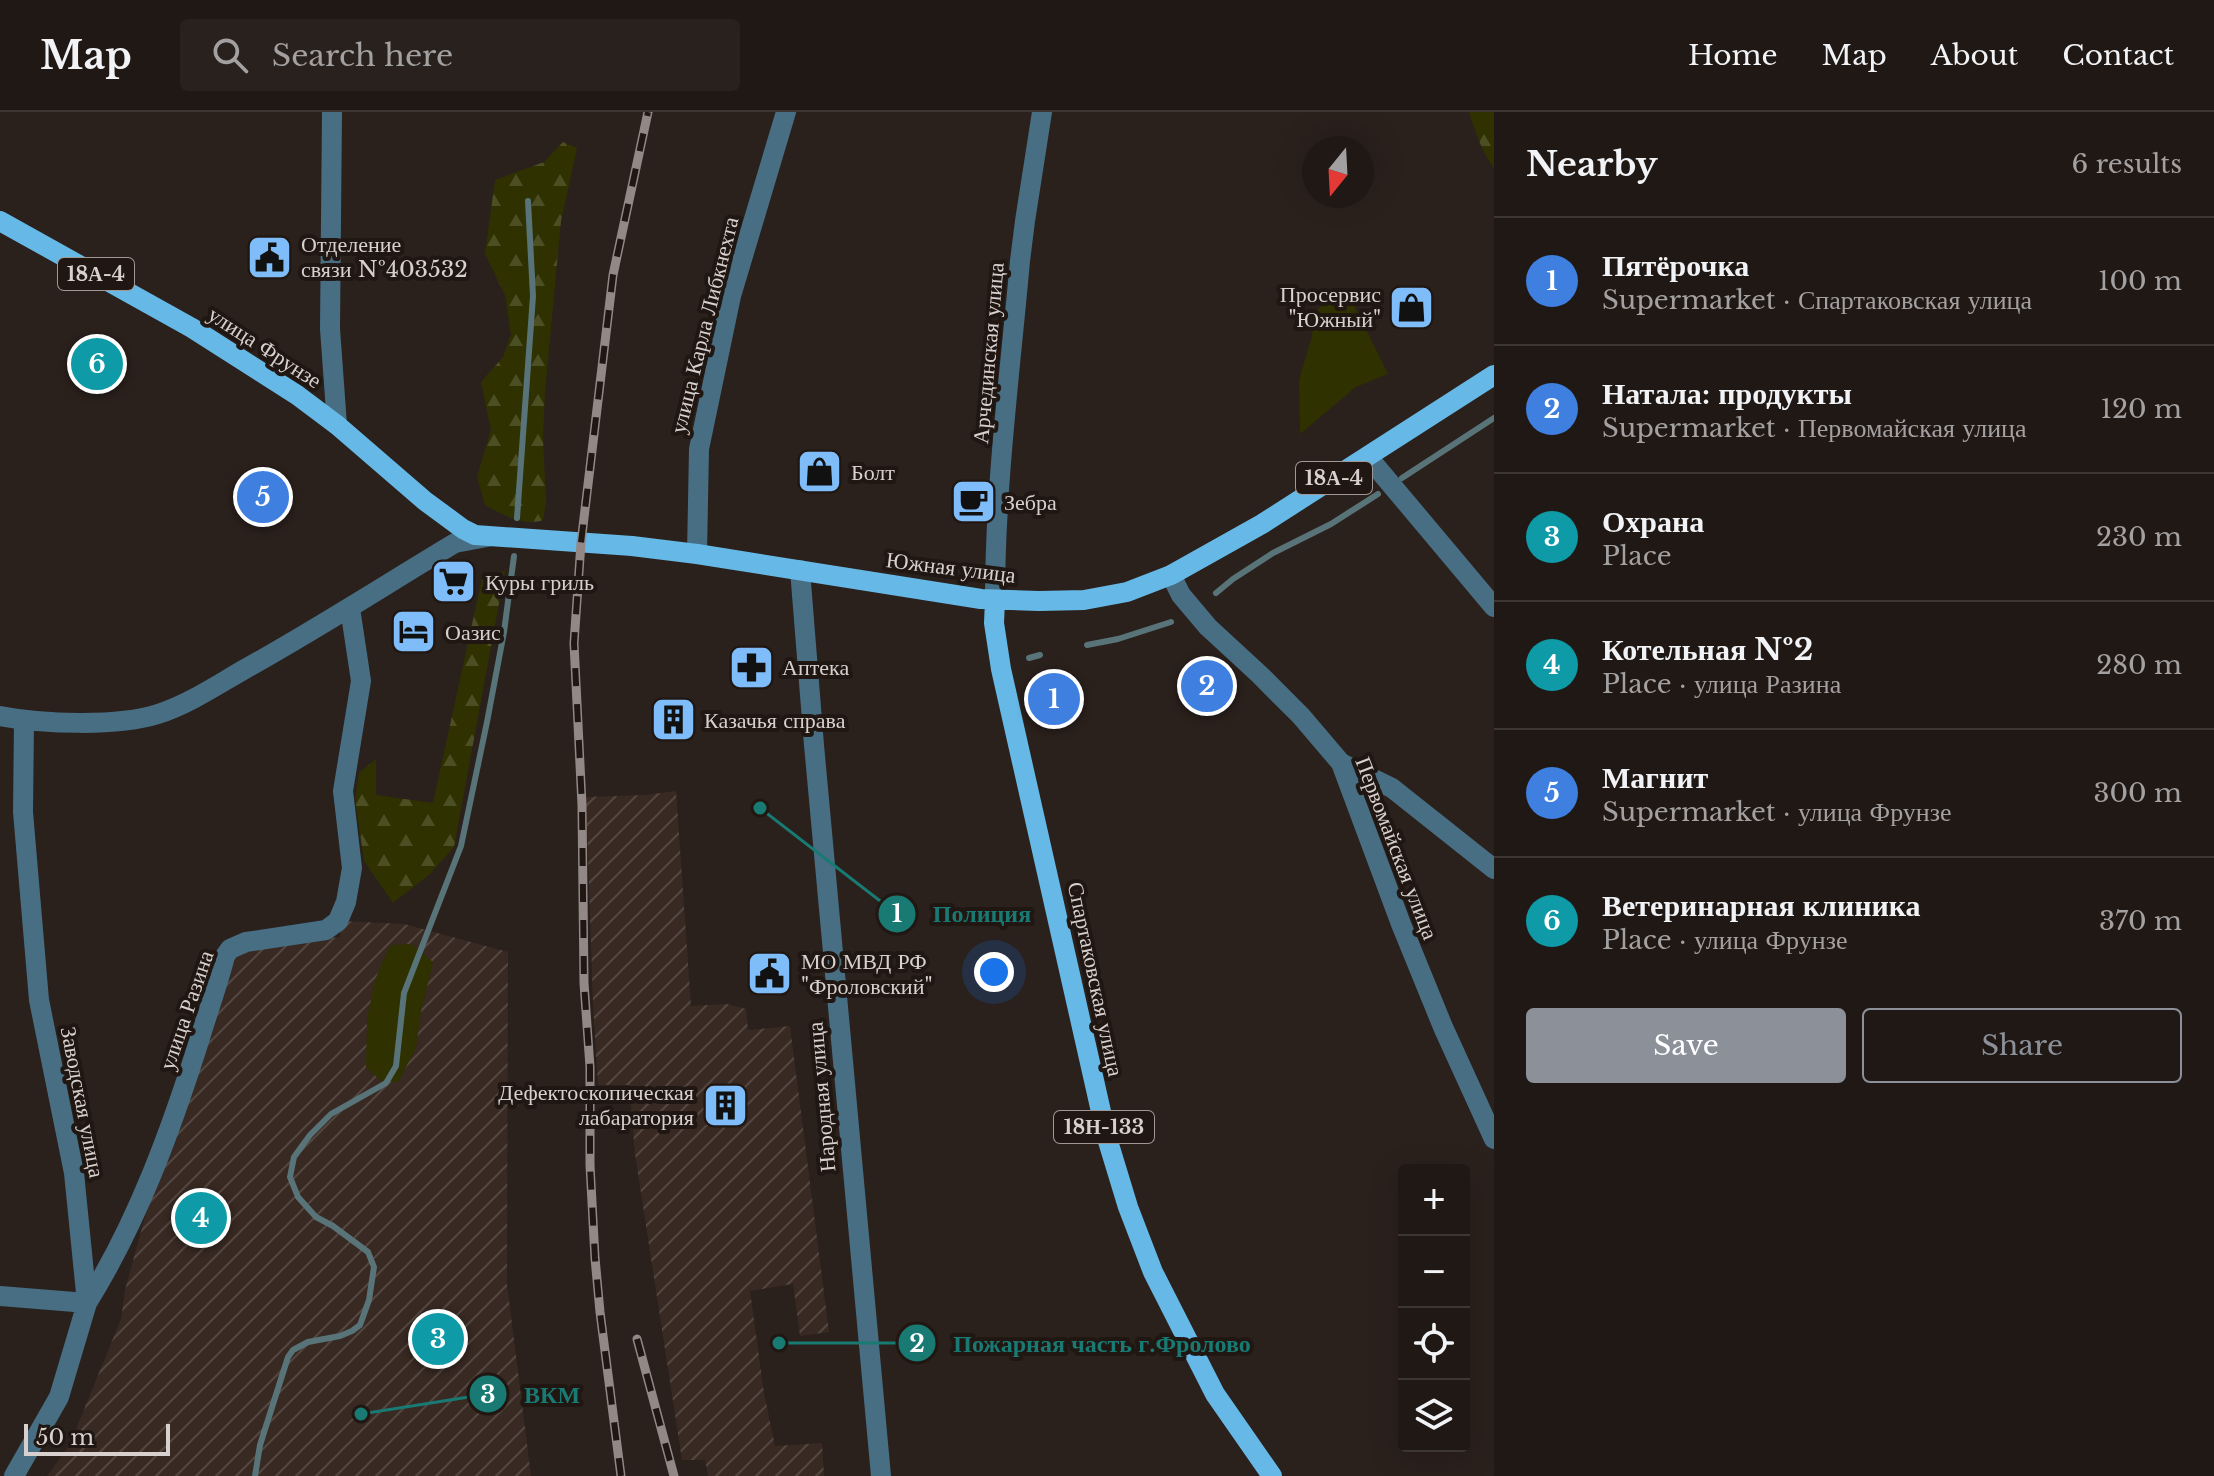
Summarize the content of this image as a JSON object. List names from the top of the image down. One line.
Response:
{"streets":{"main road":["18А-4","улица Фрунзе","Южная улица","Спартаковская улица","18Н-133"],"street":["улица Карла Либкнехта","Арчединская улица","Первомайская улица","улица Разина","Народная улица","Заводская улица"]},"crossings":[["улица Карла Либкнехта","Южная улица"],["улица Фрунзе","Южная улица"],["Арчединская улица","Южная улица"],["Арчединская улица","Спартаковская улица"],["Южная улица","Первомайская улица"],["Южная улица","Спартаковская улица"],["Южная улица","Народная улица"],["улица Разина","Заводская улица"]],"places":{"public building":["Отделение связи №403532","МО МВД РФ \"Фроловский\""],"shop":["Просервис \"Южный\"","Болт"],"cafe":["Зебра"],"supermarket":["Куры гриль"],"hotel":["Оазис"],"pharmacy":["Аптека"],"building":["Казачья справа","Дефектоскопическая лабаратория"],"other":["Полиция","Пожарная часть г.Фролово","ВКМ"]},"scale_bar":"50 m","north":"bottom","page":{"header":"Map","search":"Search here","nav":["Home","Map","About","Contact"],"heading":["Nearby","6 results"],"list":[{"mark":"1","name":"Пятёрочка","note":"Supermarket · Спартаковская улица","value":"100 m"},{"mark":"2","name":"Натала: продукты","note":"Supermarket · Первомайская улица","value":"120 m"},{"mark":"3","name":"Охрана","note":"Place","value":"230 m"},{"mark":"4","name":"Котельная №2","note":"Place · улица Разина","value":"280 m"},{"mark":"5","name":"Магнит","note":"Supermarket · улица Фрунзе","value":"300 m"},{"mark":"6","name":"Ветеринарная клиника","note":"Place · улица Фрунзе","value":"370 m"}],"pins":["6","5","2","1","4","3"],"buttons":["Save","Share"],"map_buttons":["+","−"],"scale":"50 m"}}
